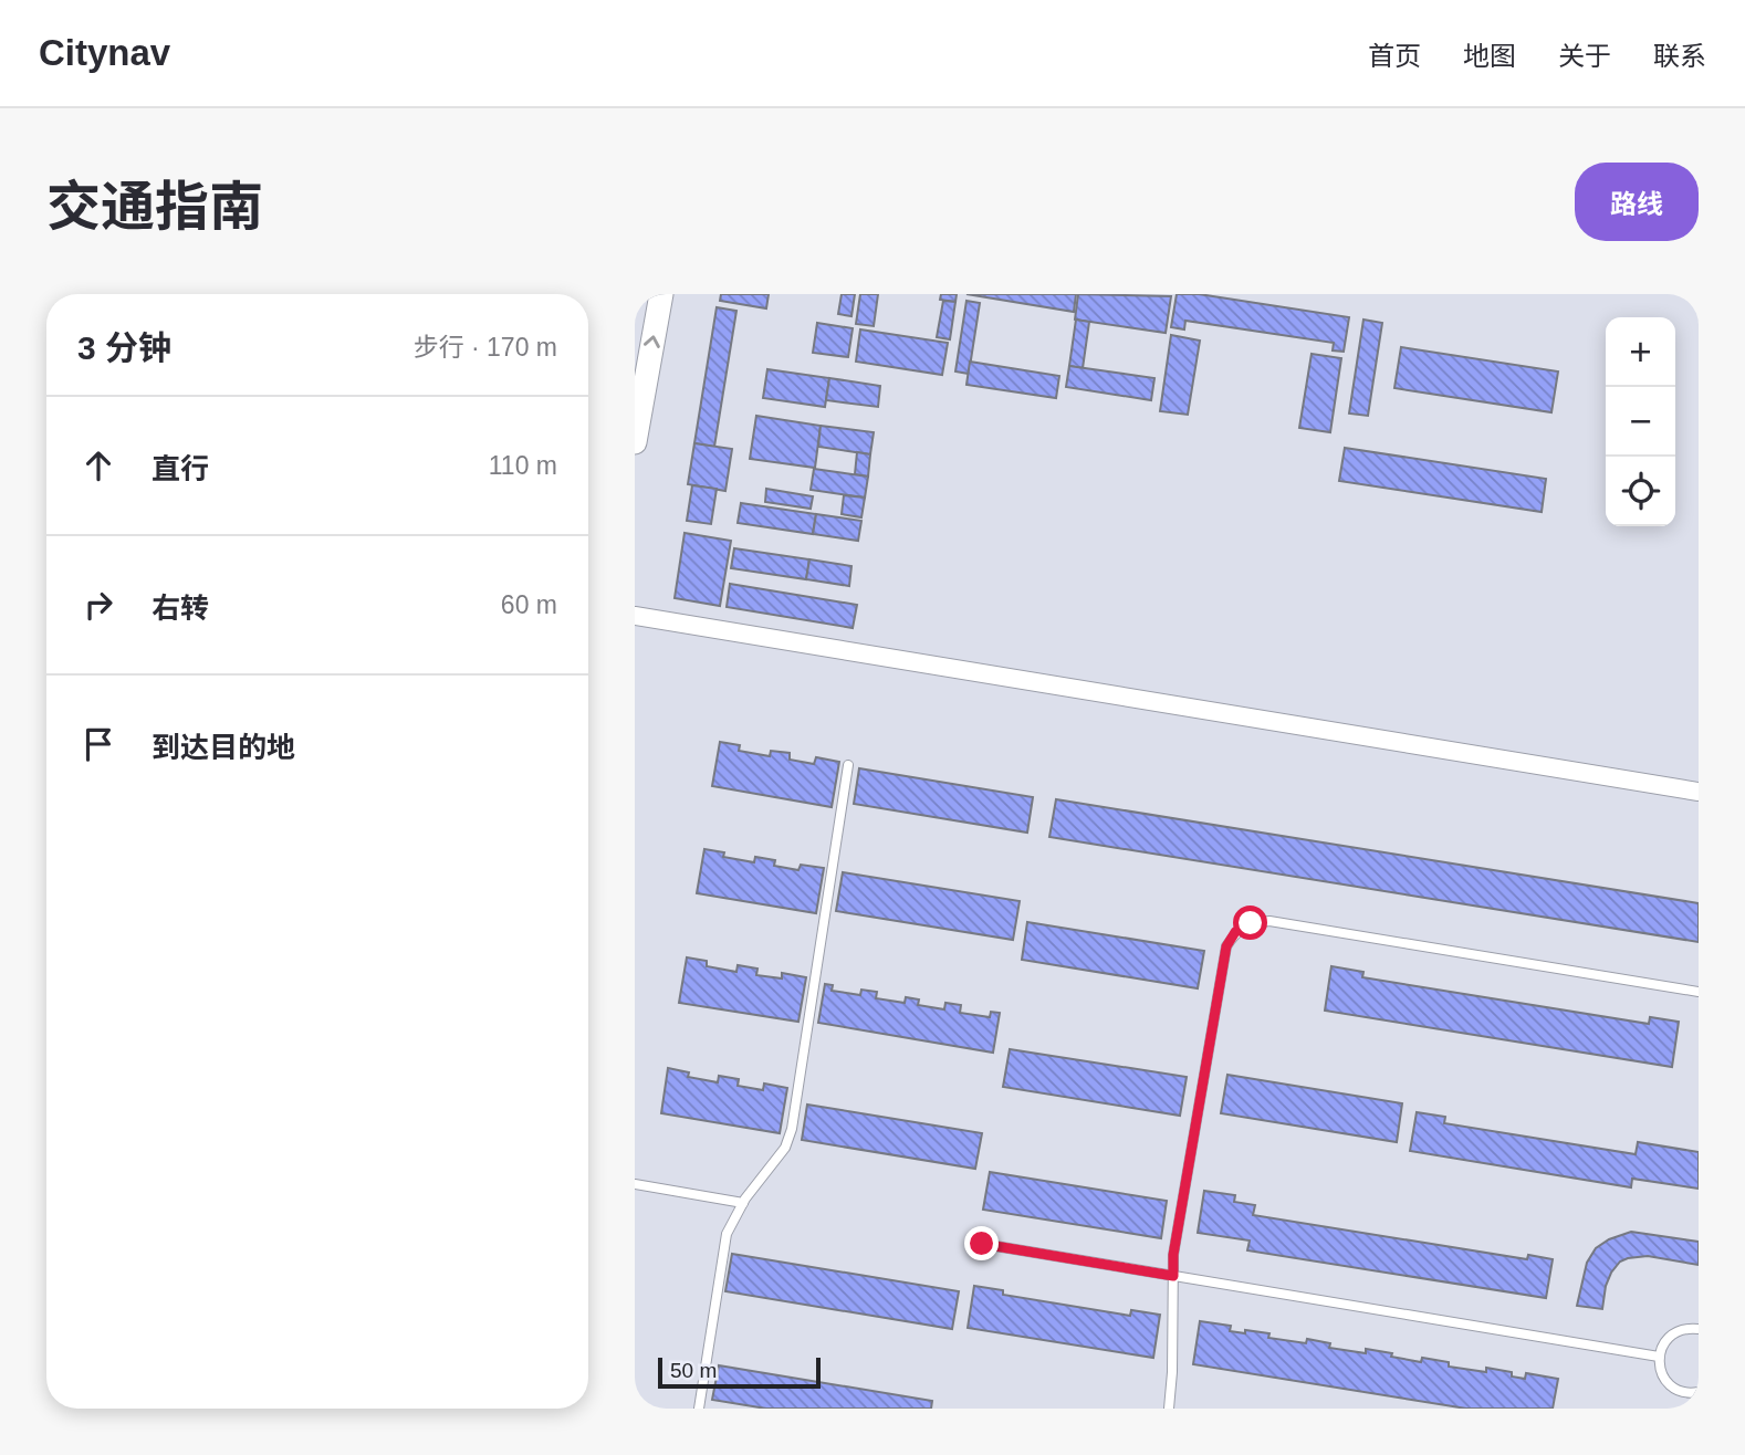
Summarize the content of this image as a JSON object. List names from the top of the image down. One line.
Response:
{"scale_bar":"50 m","page":{"header":"Citynav","nav":["首页","地图","关于","联系"],"title":"交通指南","buttons":"路线","heading":["3 分钟","步行 · 170 m"],"map_buttons":["+","−"],"list":[["直行","110 m"],["右转","60 m"],"到达目的地"],"scale":"50 m"}}
